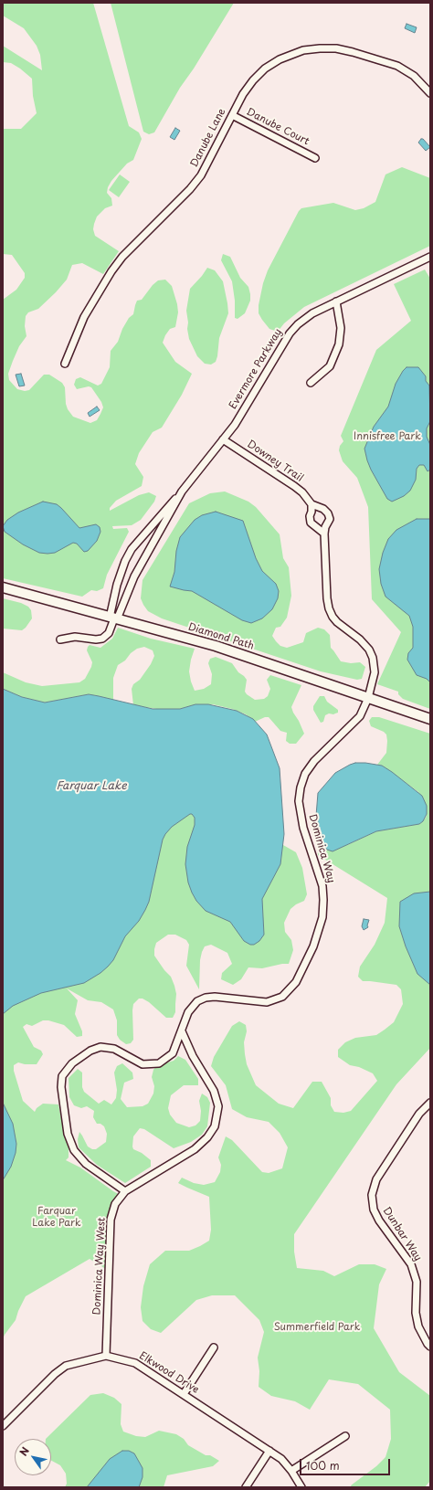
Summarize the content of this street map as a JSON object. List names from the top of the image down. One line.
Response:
{"streets":{"street":["Danube Court","Danube Lane","Evermore Parkway","Downey Trail","Diamond Path","Dominica Way","Dunbar Way","Dominica Way West","Elkwood Drive"]},"crossings":[["Danube Court","Danube Lane"],["Evermore Parkway","Downey Trail"],["Evermore Parkway","Diamond Path"],["Downey Trail","Diamond Path"],["Downey Trail","Dominica Way"],["Diamond Path","Dominica Way"],["Dominica Way","Dominica Way West"],["Dominica Way West","Elkwood Drive"]],"water":["Farquar Lake"],"parks":["Innisfree Park","Farquar Lake Park","Summerfield Park"],"scale_bar":"100 m","north":"top left"}
